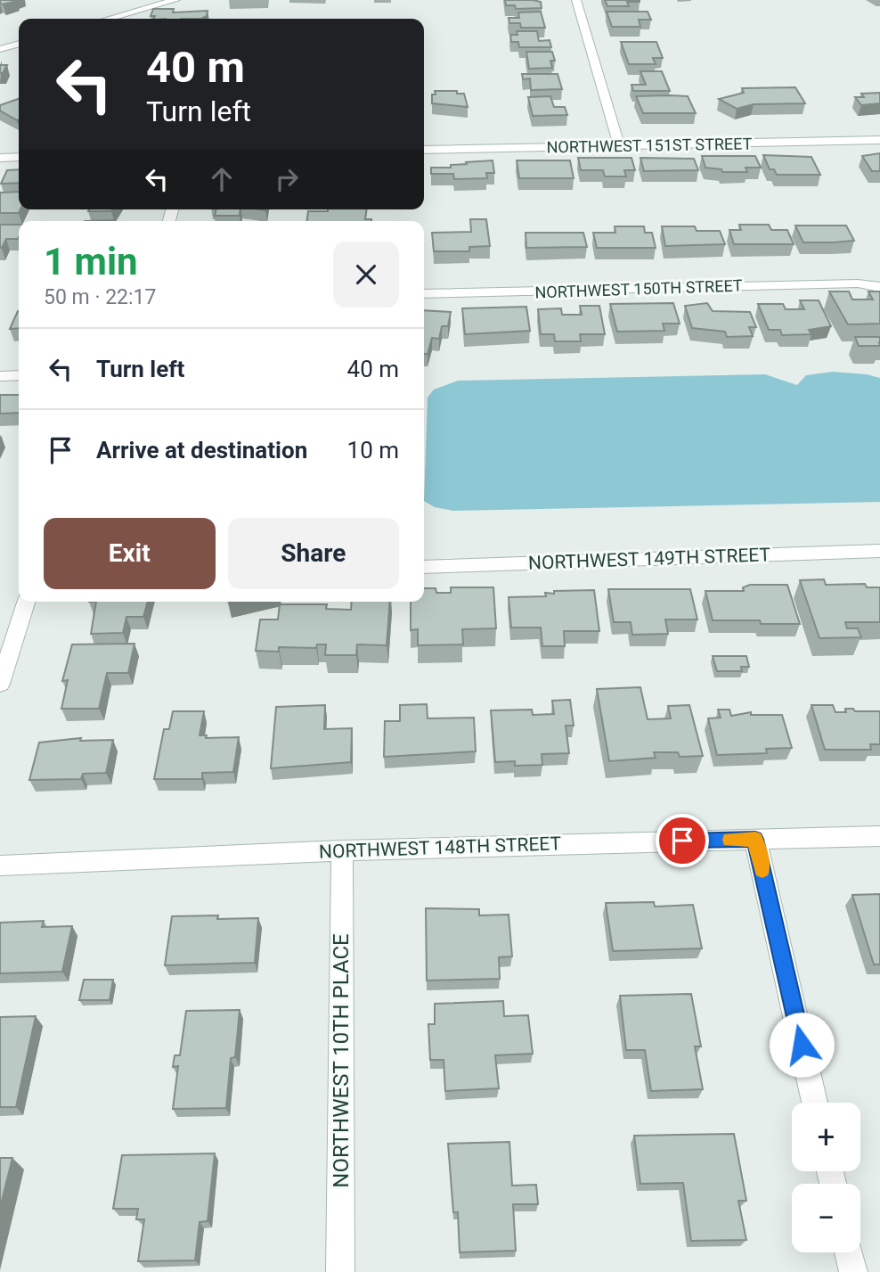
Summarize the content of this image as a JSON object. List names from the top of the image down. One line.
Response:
{"streets":{"street":["NORTHWEST 151ST STREET","NORTHWEST 150TH STREET","NORTHWEST 149TH STREET","NORTHWEST 148TH STREET","NORTHWEST 10TH PLACE"]},"crossings":[["NORTHWEST 148TH STREET","NORTHWEST 10TH PLACE"]],"page":{"turn":["40 m","Turn left"],"heading":["1 min","50 m · 22:17"],"list":[{"name":"Turn left","value":"40 m"},{"name":"Arrive at destination","value":"10 m"}],"buttons":["Exit","Share"],"map_buttons":["+","−"]}}
